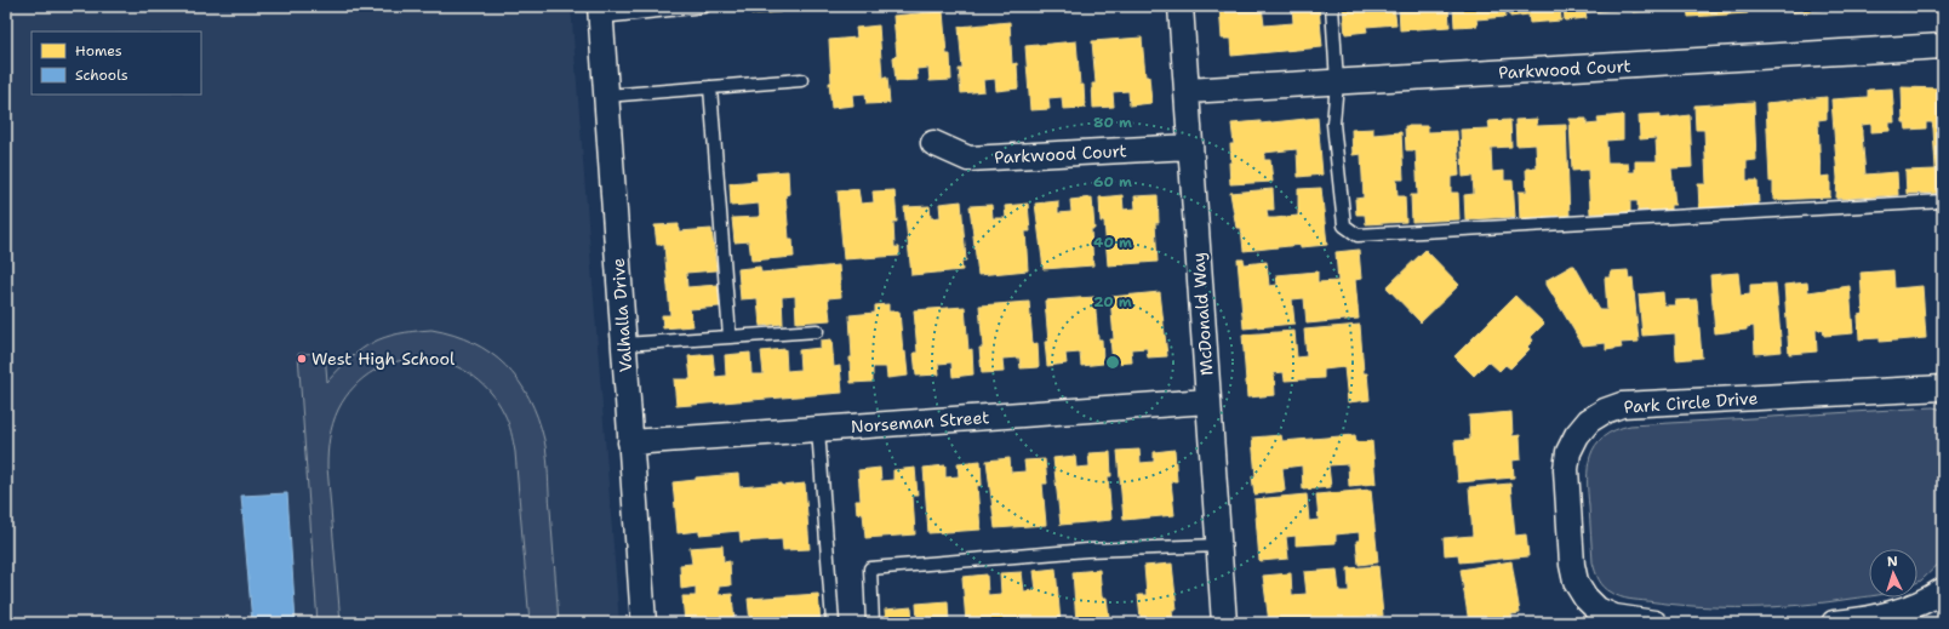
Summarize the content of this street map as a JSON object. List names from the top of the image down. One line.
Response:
{"streets":{"street":["Parkwood Court","McDonald Way","Valhalla Drive","Park Circle Drive","Norseman Street"]},"crossings":[["Parkwood Court","McDonald Way"],["McDonald Way","Norseman Street"],["Valhalla Drive","Norseman Street"]],"places":["West High School"],"legend":["Homes","Schools"],"north":"top","rings":["80 m","60 m","40 m","20 m"]}
